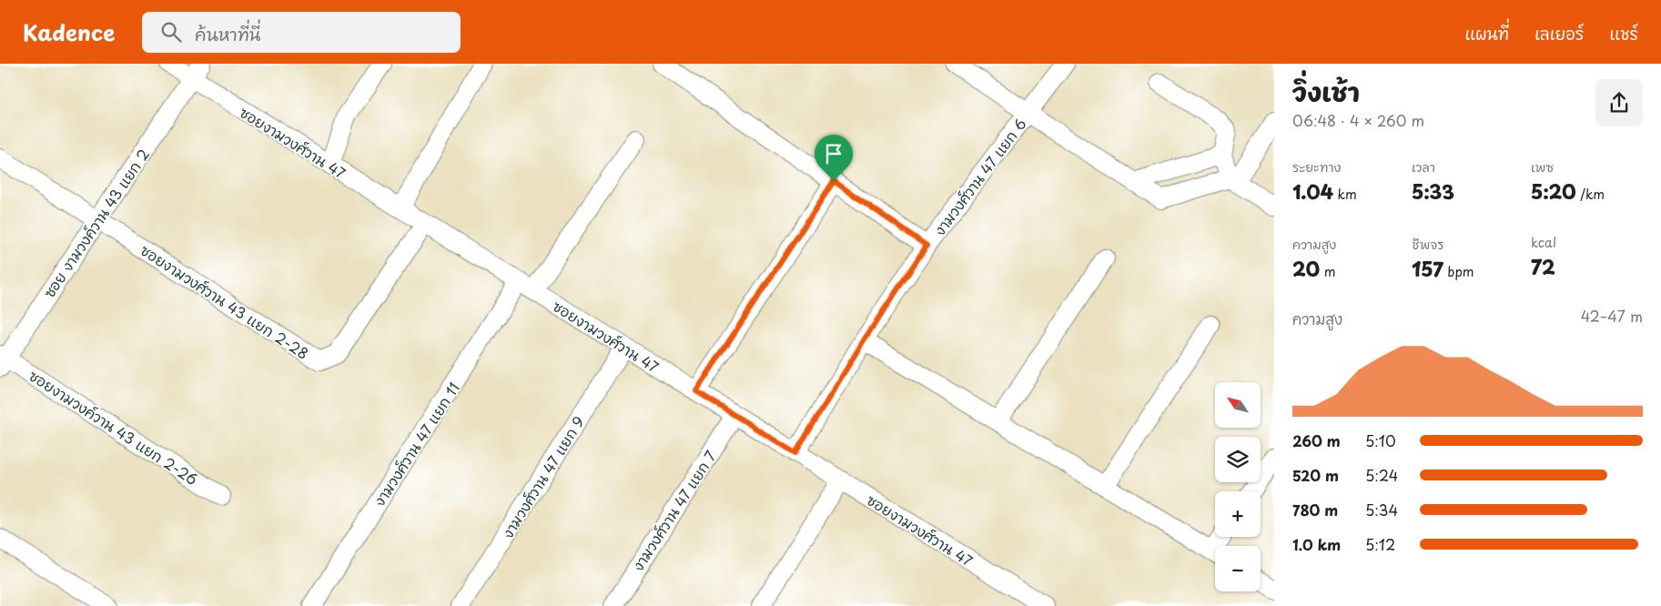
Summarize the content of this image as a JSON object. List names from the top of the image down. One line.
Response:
{"streets":{"street":["ซอยงามวงศ์วาน 47","งามวงศ์วาน 47 แยก 6","ซอย งามวงค์วาน 43 แยก 2","ซอยงามวงศ์วาน 43 แยก 2-28","ซอยงามวงค์วาน 43 แยก 2-26","งามวงศ์วาน 47 แยก 11","งามวงศ์วาน 47 แยก 9","งามวงศ์วาน 47 แยก 7"]},"crossings":[["ซอยงามวงศ์วาน 47","งามวงศ์วาน 47 แยก 6"],["ซอยงามวงศ์วาน 47","ซอย งามวงค์วาน 43 แยก 2"],["ซอยงามวงศ์วาน 47","ซอยงามวงศ์วาน 43 แยก 2-28"],["ซอยงามวงศ์วาน 47","งามวงศ์วาน 47 แยก 11"],["ซอยงามวงศ์วาน 47","งามวงศ์วาน 47 แยก 9"],["ซอยงามวงศ์วาน 47","งามวงศ์วาน 47 แยก 7"],["ซอย งามวงค์วาน 43 แยก 2","ซอยงามวงศ์วาน 43 แยก 2-28"],["ซอย งามวงค์วาน 43 แยก 2","ซอยงามวงค์วาน 43 แยก 2-26"]],"north":"top left","page":{"header":"Kadence","search":"ค้นหาที่นี่","nav":["แผนที่","เลเยอร์","แชร์"],"heading":["วิ่งเช้า","06:48 · 4 × 260 m"],"stats":[["ระยะทาง","1.04 km"],["เวลา","5:33"],["เพซ","5:20 /km"],["ความสูง","20 m"],["ชีพจร","157 bpm"],["kcal","72"]],"chart":["ความสูง","42–47 m"],"map_buttons":["+","−"],"list":[{"name":"260 m","note":"5:10"},{"name":"520 m","note":"5:24"},{"name":"780 m","note":"5:34"},{"name":"1.0 km","note":"5:12"}]}}
